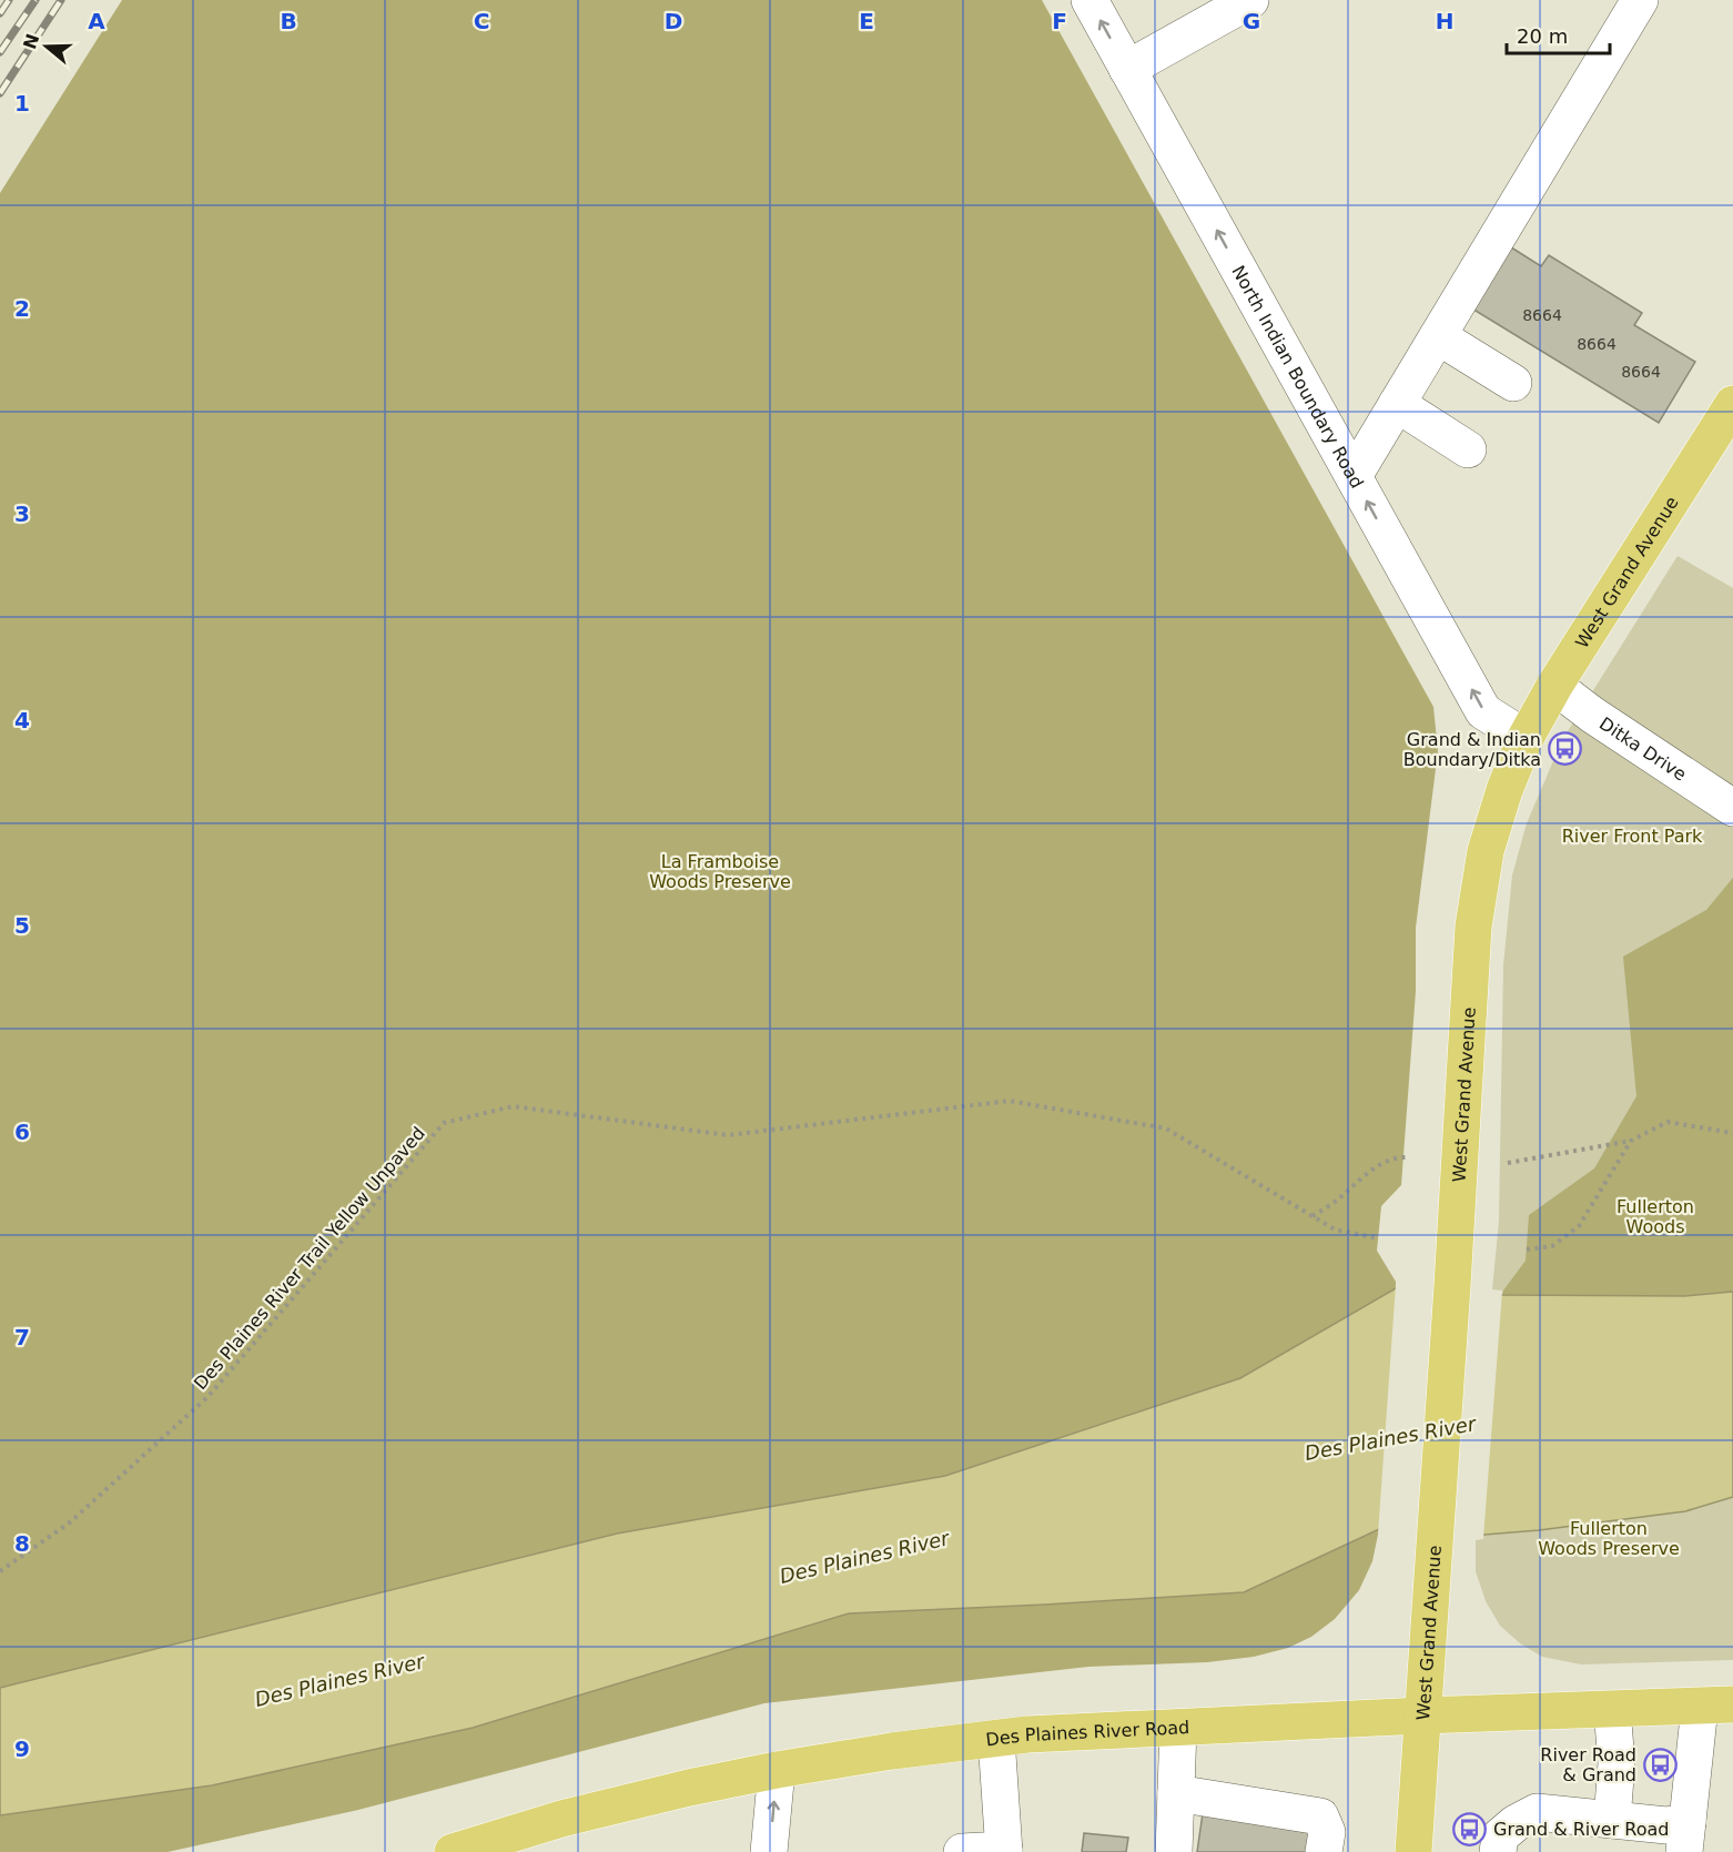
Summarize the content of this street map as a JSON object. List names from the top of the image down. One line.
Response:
{"streets":{"main road":["West Grand Avenue","Des Plaines River Road"],"street":["North Indian Boundary Road","Ditka Drive"],"path":["Des Plaines River Trail Yellow Unpaved"]},"crossings":[["North Indian Boundary Road","West Grand Avenue"],["West Grand Avenue","Ditka Drive"],["West Grand Avenue","Des Plaines River Road"]],"one_way":["North Indian Boundary Road"],"water":["Des Plaines River"],"parks":["River Front Park","La Framboise Woods Preserve","Fullerton Woods","Fullerton Woods Preserve"],"places":{"bus stop":["Grand & Indian Boundary/Ditka","River Road & Grand","Grand & River Road"]},"house_numbers":["8664","8664","8664"],"scale_bar":"20 m","north":"left","grid":{"columns":["A","B","C","D","E","F","G","H"],"rows":["1","2","3","4","5","6","7","8","9"]}}
